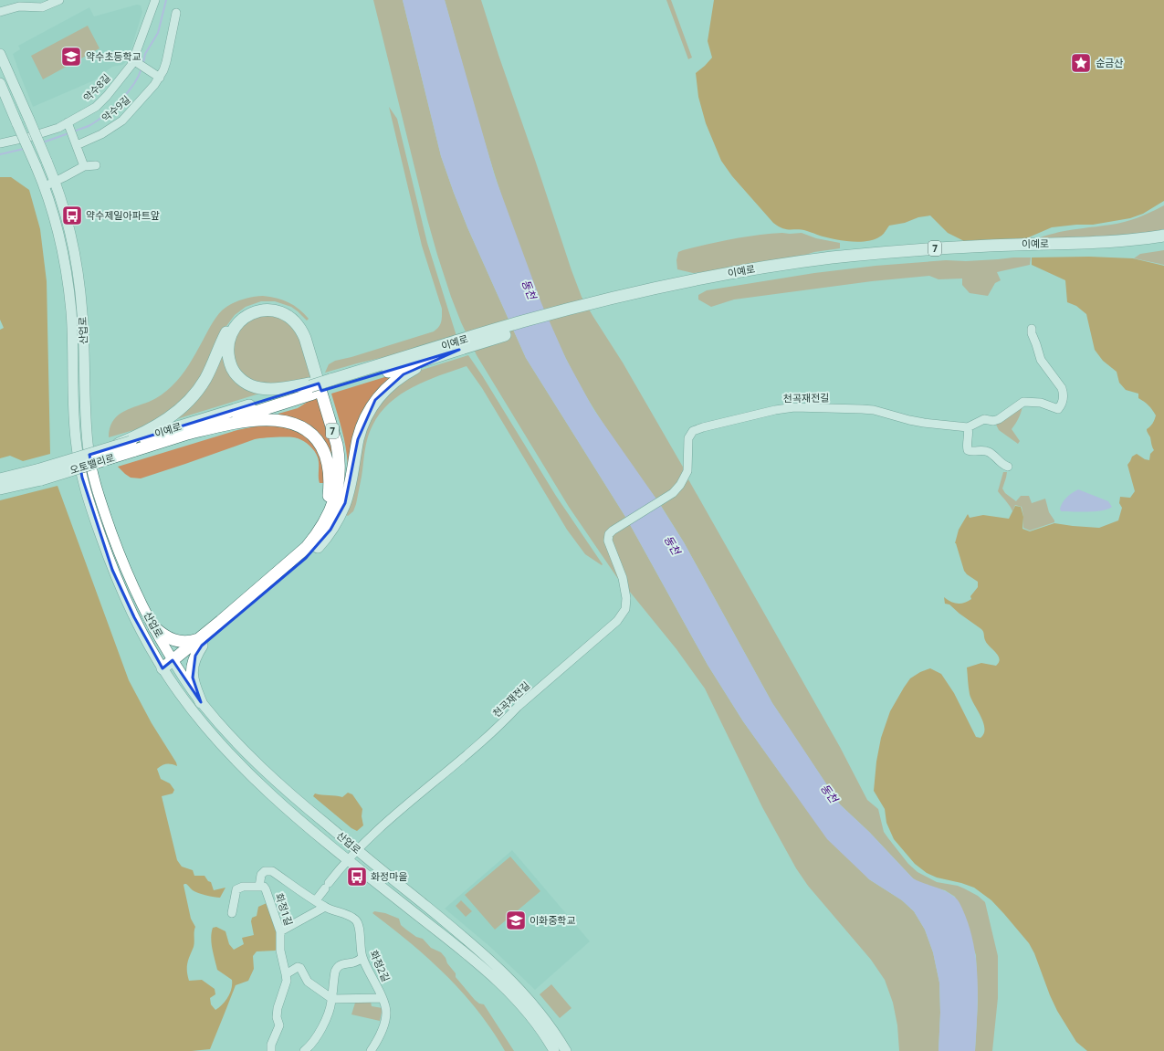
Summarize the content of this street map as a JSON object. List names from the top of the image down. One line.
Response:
{"streets":{"highway":["이예로","7","오토밸리로"],"main road":["산업로"],"street":["약수8길","약수9길","천곡재전길","화정1길","화정2길"]},"crossings":[["이예로","7"],["이예로","오토밸리로"],["7","산업로"],["산업로","천곡재전길"],["천곡재전길","화정1길"],["화정1길","화정2길"]],"water":["동천"],"places":{"school or university":["약수초등학교","이화중학교"],"place":["순금산"],"bus stop":["약수제일아파트앞","화정마을"]}}
